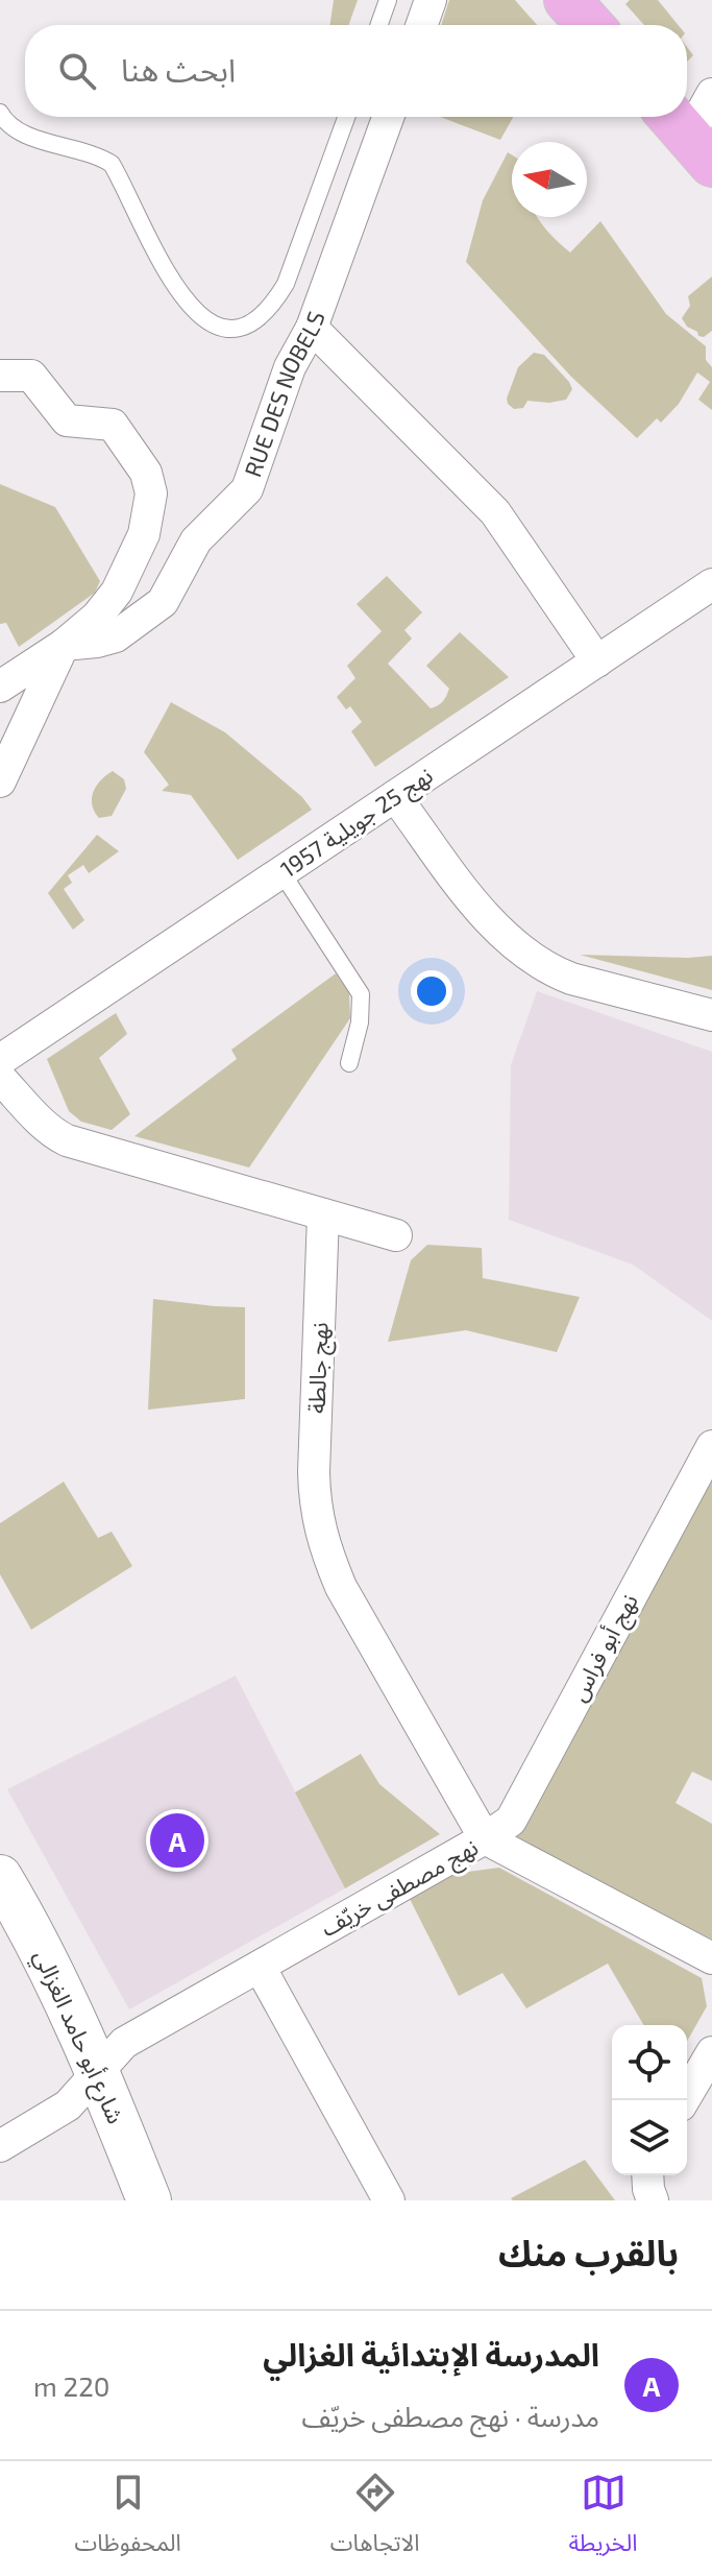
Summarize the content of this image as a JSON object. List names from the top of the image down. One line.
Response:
{"streets":{"main road":["شارع أبو حامد الغزالي"],"street":["RUE DES NOBELS","نهج 25 جويلية 1957","نهج جالطة","نهج أبو فراس","نهج مصطفى خريّف"]},"crossings":[["نهج جالطة","نهج أبو فراس"],["نهج جالطة","نهج مصطفى خريّف"],["نهج أبو فراس","نهج مصطفى خريّف"],["نهج مصطفى خريّف","شارع أبو حامد الغزالي"]],"north":"left","page":{"search":"ابحث هنا","pins":"A","heading":"بالقرب منك","list":[{"mark":"A","name":"المدرسة الإبتدائية الغزالي","note":"مدرسة · نهج مصطفى خريّف","value":"220 m"}],"nav":["الخريطة","الاتجاهات","المحفوظات"]}}
